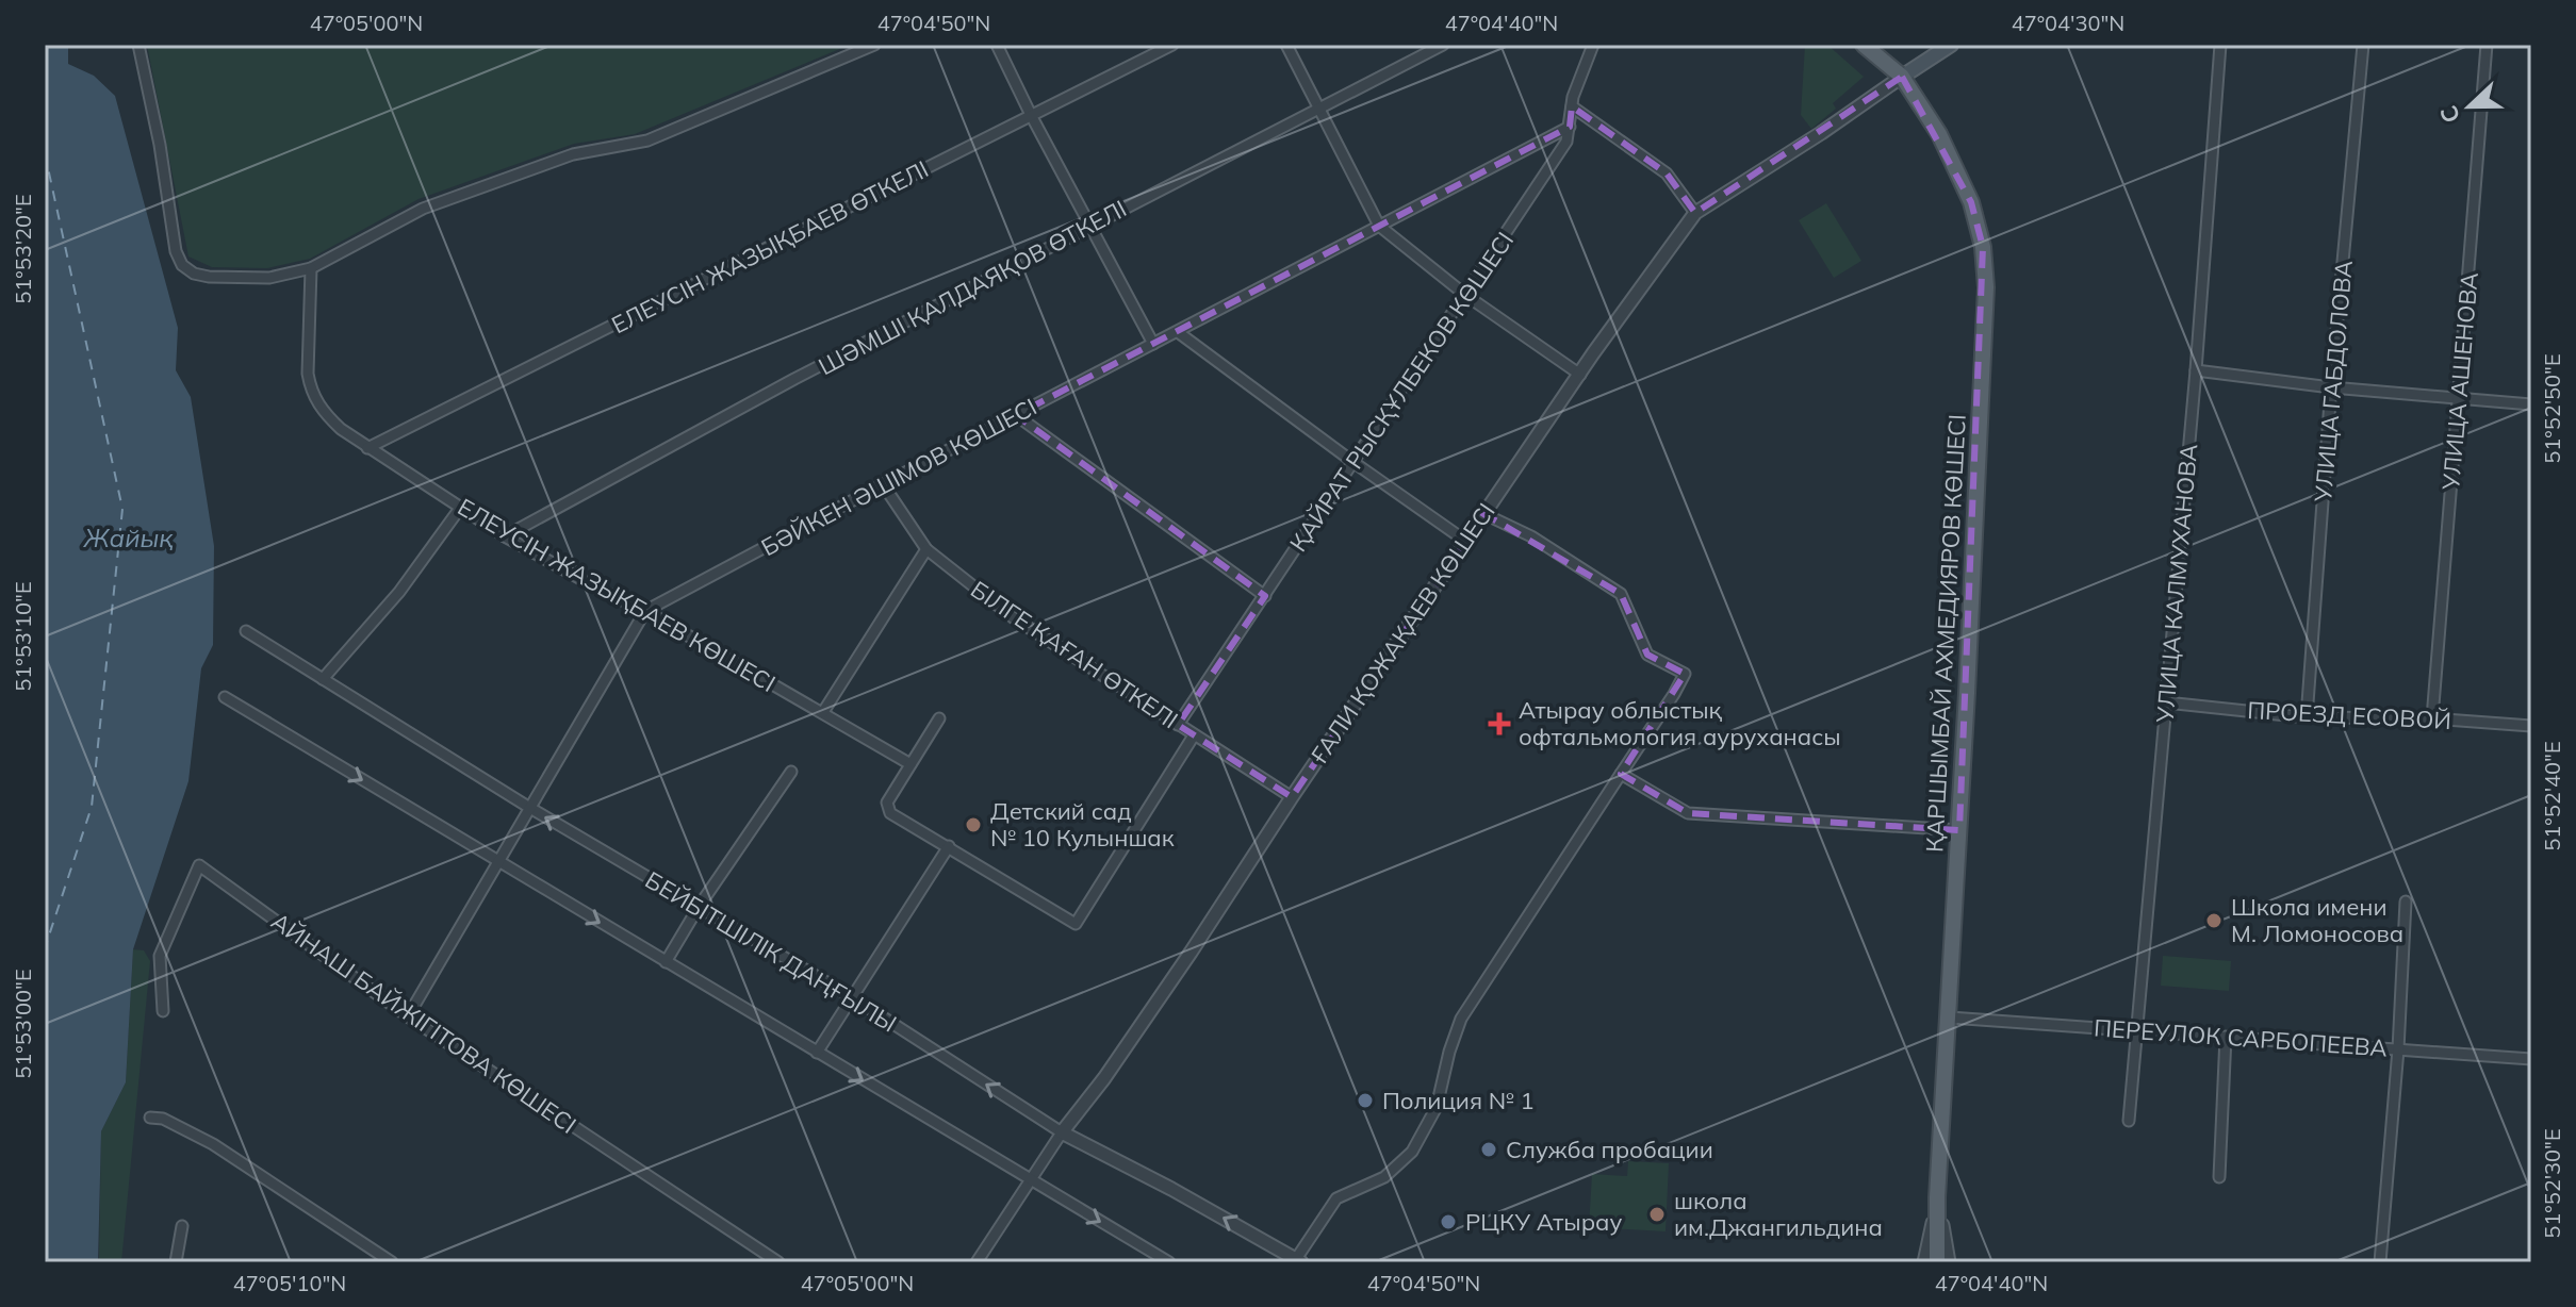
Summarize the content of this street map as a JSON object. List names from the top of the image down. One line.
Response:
{"streets":{"main road":["ҚАРШЫМБАЙ АХМЕДИЯРОВ КӨШЕСІ"],"street":["ЕЛЕУСІН ЖАЗЫҚБАЕВ ӨТКЕЛІ","ШӘМШІ ҚАЛДАЯҚОВ ӨТКЕЛІ","УЛИЦА ГАБДОЛОВА","УЛИЦА АШЕНОВА","ҚАЙРАТ РЫСҚҰЛБЕКОВ КӨШЕСІ","БӘЙКЕН ӘШІМОВ КӨШЕСІ","УЛИЦА КАЛМУХАНОВА","ЕЛЕУСІН ЖАЗЫҚБАЕВ КӨШЕСІ","ҒАЛИ ҚОЖАҚАЕВ КӨШЕСІ","БІЛГЕ ҚАҒАН ӨТКЕЛІ","ПРОЕЗД ЕСОВОЙ","БЕЙБІТШІЛІК ДАҢҒЫЛЫ","АЙНАШ БАЙЖІГІТОВА КӨШЕСІ","ПЕРЕУЛОК САРБОПЕЕВА"]},"crossings":[["ЕЛЕУСІН ЖАЗЫҚБАЕВ ӨТКЕЛІ","ЕЛЕУСІН ЖАЗЫҚБАЕВ КӨШЕСІ"],["ШӘМШІ ҚАЛДАЯҚОВ ӨТКЕЛІ","ЕЛЕУСІН ЖАЗЫҚБАЕВ КӨШЕСІ"],["УЛИЦА ГАБДОЛОВА","ПРОЕЗД ЕСОВОЙ"],["УЛИЦА АШЕНОВА","ПРОЕЗД ЕСОВОЙ"],["ҚАЙРАТ РЫСҚҰЛБЕКОВ КӨШЕСІ","БӘЙКЕН ӘШІМОВ КӨШЕСІ"],["ҚАЙРАТ РЫСҚҰЛБЕКОВ КӨШЕСІ","БІЛГЕ ҚАҒАН ӨТКЕЛІ"],["БӘЙКЕН ӘШІМОВ КӨШЕСІ","ЕЛЕУСІН ЖАЗЫҚБАЕВ КӨШЕСІ"],["БӘЙКЕН ӘШІМОВ КӨШЕСІ","БІЛГЕ ҚАҒАН ӨТКЕЛІ"],["УЛИЦА КАЛМУХАНОВА","ПРОЕЗД ЕСОВОЙ"],["УЛИЦА КАЛМУХАНОВА","ПЕРЕУЛОК САРБОПЕЕВА"],["ҒАЛИ ҚОЖАҚАЕВ КӨШЕСІ","ҚАРШЫМБАЙ АХМЕДИЯРОВ КӨШЕСІ"],["ҒАЛИ ҚОЖАҚАЕВ КӨШЕСІ","БІЛГЕ ҚАҒАН ӨТКЕЛІ"],["ҒАЛИ ҚОЖАҚАЕВ КӨШЕСІ","БЕЙБІТШІЛІК ДАҢҒЫЛЫ"],["ҚАРШЫМБАЙ АХМЕДИЯРОВ КӨШЕСІ","ПЕРЕУЛОК САРБОПЕЕВА"]],"water":["Жайық"],"places":{"health":["Атырау облыстық офтальмология ауруханасы"],"other":["Детский сад № 10 Кулыншак","Школа имени М. Ломоносова","Полиция № 1","Служба пробации","школа им.Джангильдина","РЦКУ Атырау"]},"north":"left","coordinates":["47°05'00\"N","47°04'50\"N","47°04'40\"N","47°04'30\"N","51°53'20\"E","51°52'50\"E","51°53'10\"E","51°52'40\"E","51°53'00\"E","51°52'30\"E","47°05'10\"N"]}
